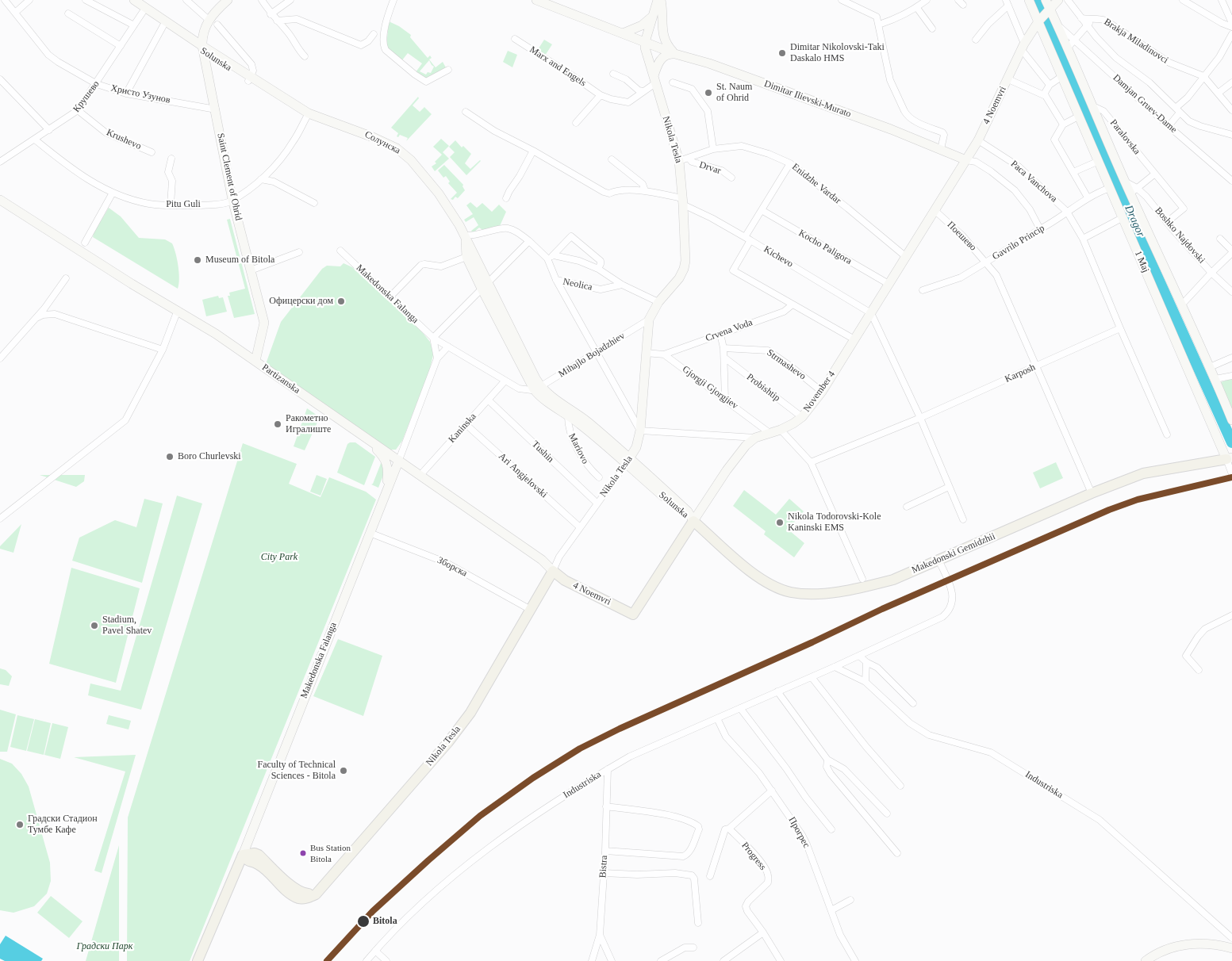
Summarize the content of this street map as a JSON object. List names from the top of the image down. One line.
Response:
{"streets":{"main road":["Nikola Tesla","Makedonska Falanga","November 4","Makedonski Gemidzhii"],"street":["Brakja Miladinovci","Solunska","Marx and Engels","Христо Узунов","Крушево","Dimitar Ilievski-Murato","Damjan Gruev-Dame","4 Noemvri","Paralovska","Krushevo","Солунска","Drvar","Saint Clement of Ohrid","Paca Vanchova","Enidzhe Vardar","Pitu Guli","Boshko Najdovski","Поешево","Gavrilo Princip","Kocho Paligora","Kichevo","1 Maj","Neolica","Crvena Voda","Mihajlo Bojadzhiev","Strmashevo","Karposh","Partizanska","Gjorgji Gjorgjiev","Probishtip","Kaninska","Mariovo","Tushin","Ari Angjelovski","Зборска","Industriska","Прогрес","Progress","Bistra"]},"crossings":[["Brakja Miladinovci","Damjan Gruev-Dame"],["Brakja Miladinovci","1 Maj"],["Solunska","Крушево"],["Solunska","Nikola Tesla"],["Solunska","Солунска"],["Solunska","Saint Clement of Ohrid"],["Solunska","Mihajlo Bojadzhiev"],["Solunska","November 4"],["Solunska","Mariovo"],["Solunska","Makedonski Gemidzhii"],["Marx and Engels","Nikola Tesla"],["Христо Узунов","Крушево"],["Христо Узунов","Saint Clement of Ohrid"],["Крушево","Krushevo"],["Крушево","Pitu Guli"],["Dimitar Ilievski-Murato","4 Noemvri"],["Dimitar Ilievski-Murato","Nikola Tesla"],["Dimitar Ilievski-Murato","November 4"],["Damjan Gruev-Dame","1 Maj"],["4 Noemvri","Paca Vanchova"],["4 Noemvri","1 Maj"],["4 Noemvri","November 4"],["Paralovska","Boshko Najdovski"],["Paralovska","1 Maj"],["Nikola Tesla","Drvar"],["Nikola Tesla","Enidzhe Vardar"],["Nikola Tesla","Kichevo"],["Nikola Tesla","Makedonska Falanga"],["Nikola Tesla","Mihajlo Bojadzhiev"],["Nikola Tesla","Partizanska"],["Nikola Tesla","November 4"],["Nikola Tesla","Tushin"],["Nikola Tesla","Ari Angjelovski"],["Nikola Tesla","Зборска"],["Солунска","Saint Clement of Ohrid"],["Солунска","Pitu Guli"],["Drvar","Enidzhe Vardar"],["Saint Clement of Ohrid","Pitu Guli"],["Saint Clement of Ohrid","Partizanska"],["Paca Vanchova","Gavrilo Princip"],["Paca Vanchova","Karposh"],["Enidzhe Vardar","November 4"],["Boshko Najdovski","1 Maj"],["Поешево","Gavrilo Princip"],["Поешево","Karposh"],["Поешево","November 4"],["Поешево","Makedonski Gemidzhii"],["Gavrilo Princip","1 Maj"],["Kocho Paligora","November 4"],["Kichevo","November 4"],["1 Maj","Makedonski Gemidzhii"],["Makedonska Falanga","Partizanska"],["Makedonska Falanga","Зборска"],["Crvena Voda","Gjorgji Gjorgjiev"],["Strmashevo","November 4"],["Partizanska","November 4"],["Partizanska","Kaninska"],["Gjorgji Gjorgjiev","November 4"],["Probishtip","November 4"],["November 4","Makedonski Gemidzhii"],["Kaninska","Tushin"],["Kaninska","Ari Angjelovski"],["Makedonski Gemidzhii","Industriska"],["Industriska","Прогрес"],["Industriska","Bistra"]],"water":["Dragor"],"parks":["City Park","Градски Парк"],"places":["Dimitar Nikolovski-Taki Daskalo HMS","St. Naum of Ohrid","Museum of Bitola","Офицерски дом","Ракометно Игралиште","Boro Churlevski","Nikola Todorovski-Kole Kaninski EMS","Stadium, Pavel Shatev","Faculty of Technical Sciences - Bitola","Градски Стадион Тумбе Кафе","Bus Station Bitola","Bitola"]}
